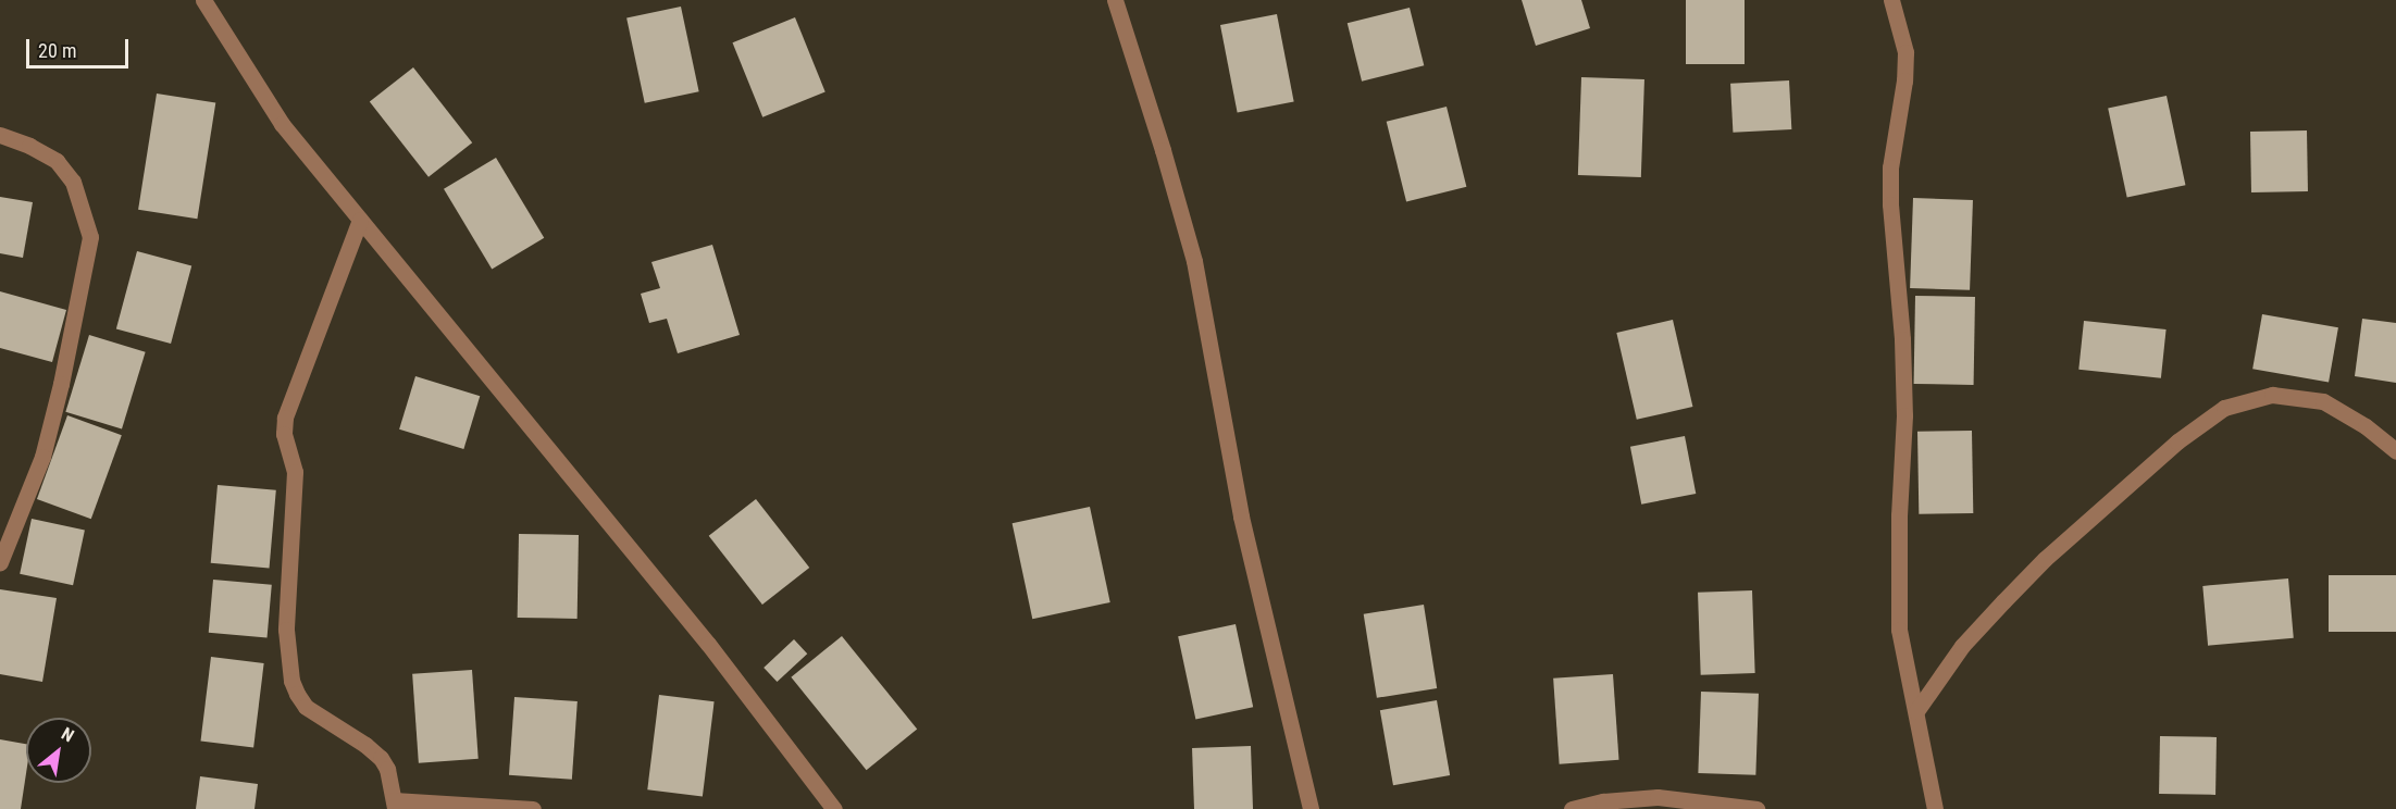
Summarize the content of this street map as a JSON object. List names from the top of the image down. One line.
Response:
{"scale_bar":"20 m","north":"top right"}
